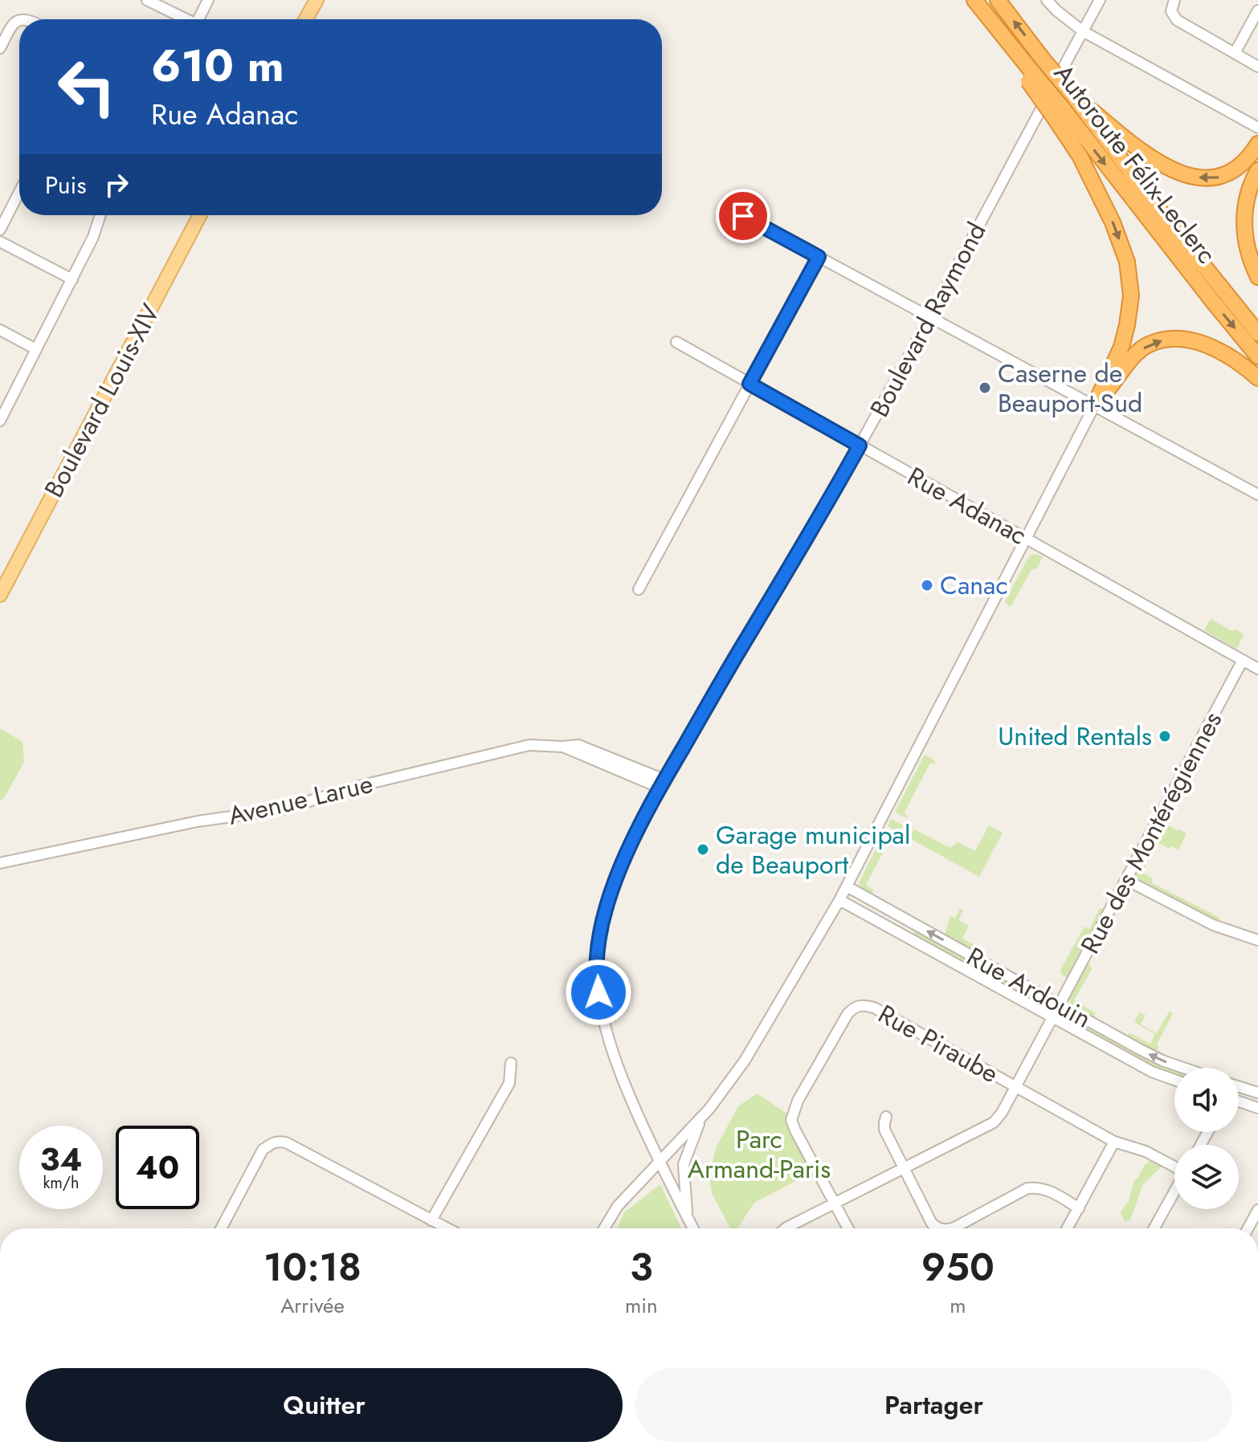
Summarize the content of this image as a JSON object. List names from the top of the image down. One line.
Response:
{"streets":{"highway":["Autoroute Félix-Leclerc"],"main road":["Boulevard Louis-XIV"],"street":["Boulevard Raymond","Rue Adanac","Avenue Larue","Rue des Montérégiennes","Rue Ardouin","Rue Piraube"]},"crossings":[["Boulevard Raymond","Rue Adanac"],["Boulevard Raymond","Avenue Larue"],["Rue Adanac","Rue des Montérégiennes"],["Rue des Montérégiennes","Rue Ardouin"],["Rue des Montérégiennes","Rue Piraube"]],"parks":["Parc Armand-Paris"],"places":["Caserne de Beauport-Sud","Canac","United Rentals","Garage municipal de Beauport"],"page":{"turn":["610 m","Rue Adanac"],"then":"Puis","speed":"34 km/h","limit":"40","eta":["10:18","Arrivée","3","min","950","m"],"buttons":["Quitter","Partager"]}}
